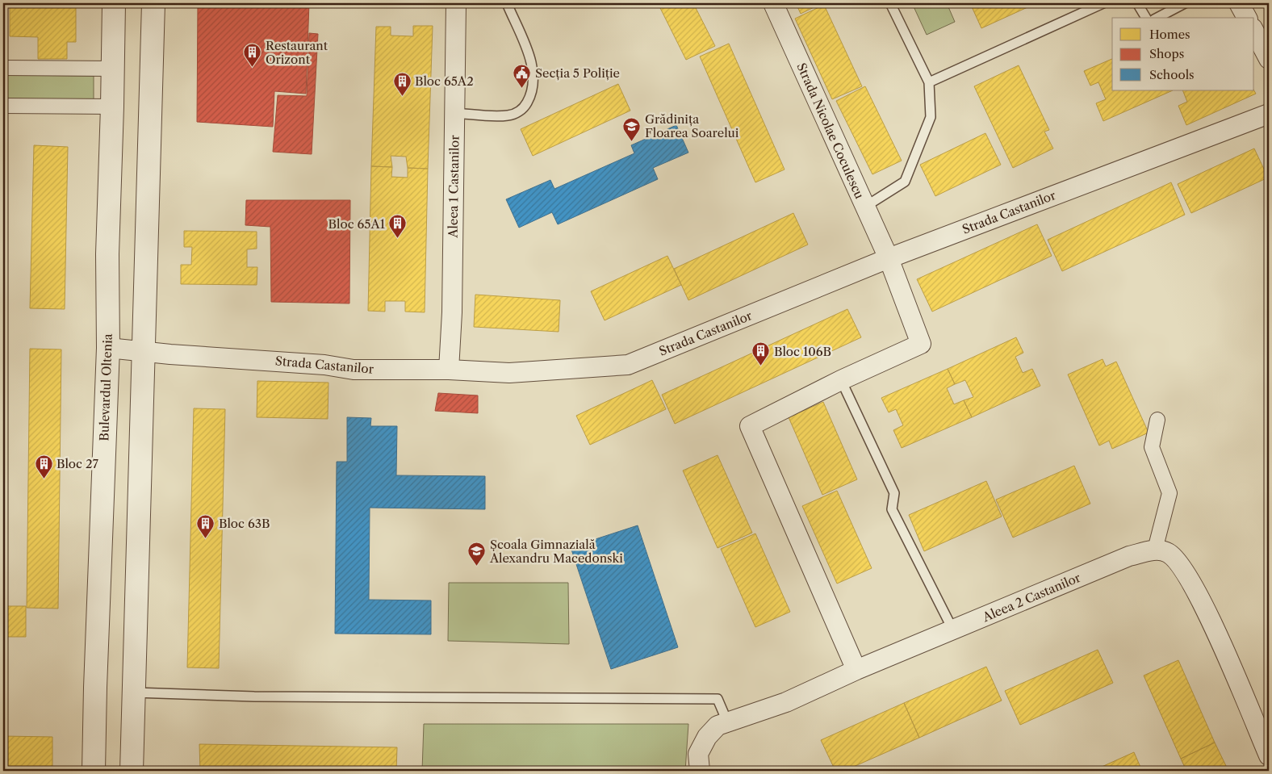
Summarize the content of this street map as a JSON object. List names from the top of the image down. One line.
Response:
{"streets":{"street":["Strada Nicolae Coculescu","Aleea 1 Castanilor","Strada Castanilor","Bulevardul Oltenia","Aleea 2 Castanilor"]},"crossings":[["Strada Nicolae Coculescu","Strada Castanilor"],["Aleea 1 Castanilor","Strada Castanilor"],["Strada Castanilor","Bulevardul Oltenia"]],"places":{"building":["Restaurant Orizont","Bloc 65A2","Bloc 65A1","Bloc 106B","Bloc 27","Bloc 63B"],"public building":["Secția 5 Poliție"],"school or university":["Grădinița Floarea Soarelui","Școala Gimnazială Alexandru Macedonski"]},"legend":["Homes","Shops","Schools"]}
